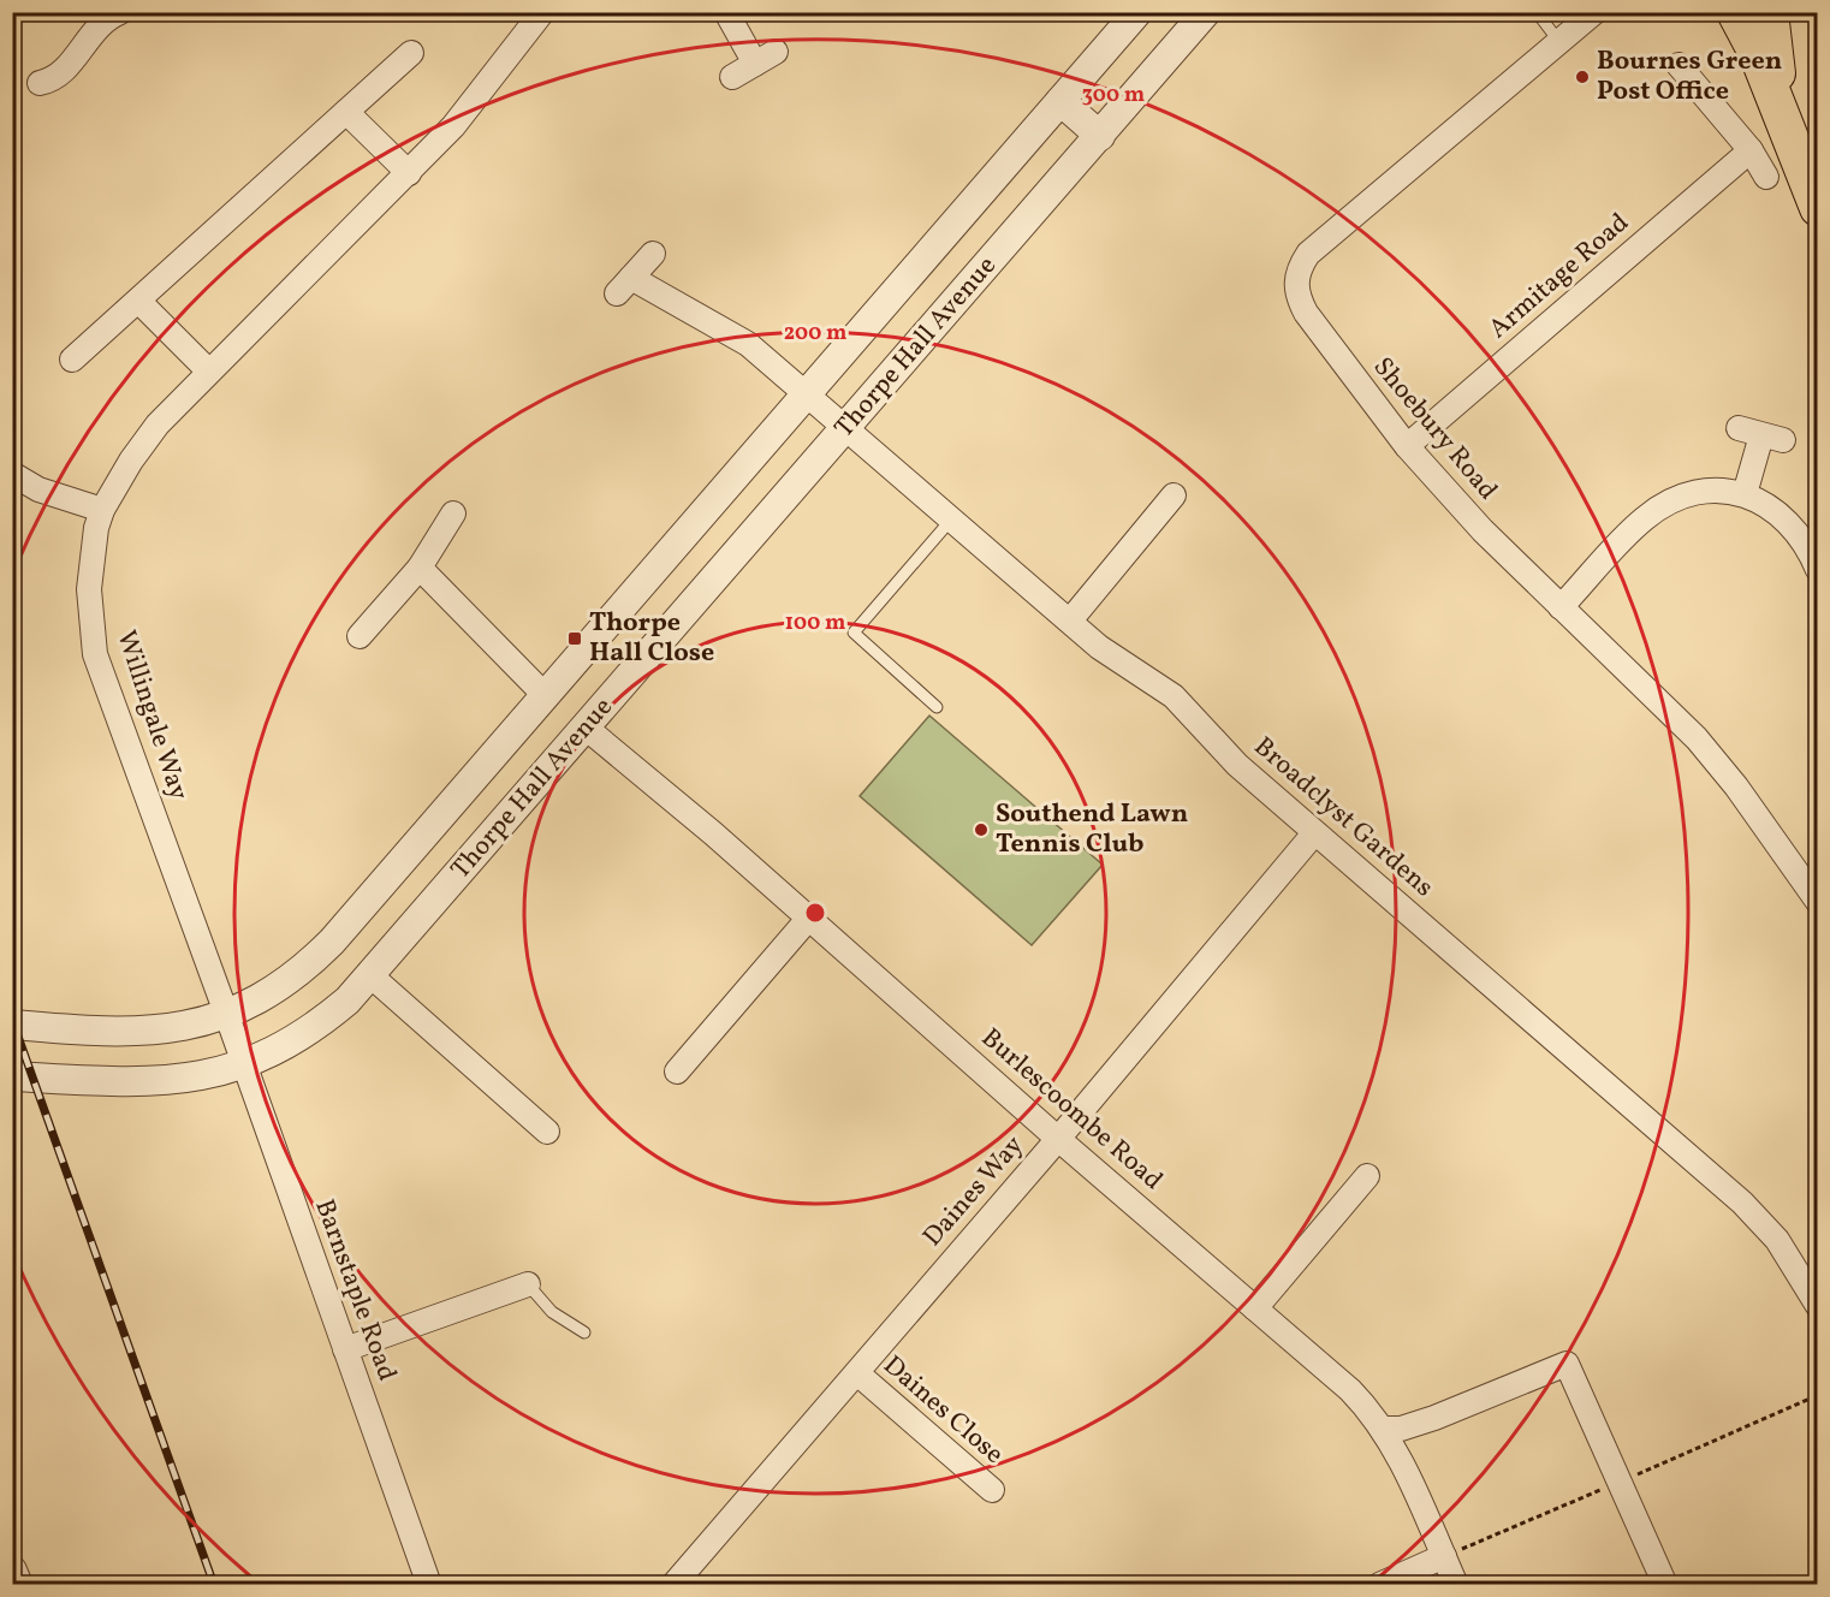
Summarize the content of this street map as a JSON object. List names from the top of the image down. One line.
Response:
{"streets":{"street":["Armitage Road","Thorpe Hall Avenue","Shoebury Road","Willingale Way","Broadclyst Gardens","Burlescoombe Road","Daines Way","Barnstaple Road","Daines Close"]},"crossings":[["Armitage Road","Shoebury Road"],["Thorpe Hall Avenue","Willingale Way"],["Thorpe Hall Avenue","Broadclyst Gardens"],["Thorpe Hall Avenue","Burlescoombe Road"],["Thorpe Hall Avenue","Barnstaple Road"],["Willingale Way","Barnstaple Road"],["Broadclyst Gardens","Daines Way"],["Burlescoombe Road","Daines Way"],["Daines Way","Daines Close"]],"places":{"other":["Bournes Green Post Office","Southend Lawn Tennis Club"],"transit":["Thorpe Hall Close"]},"rings":["300 m","200 m","100 m"]}
